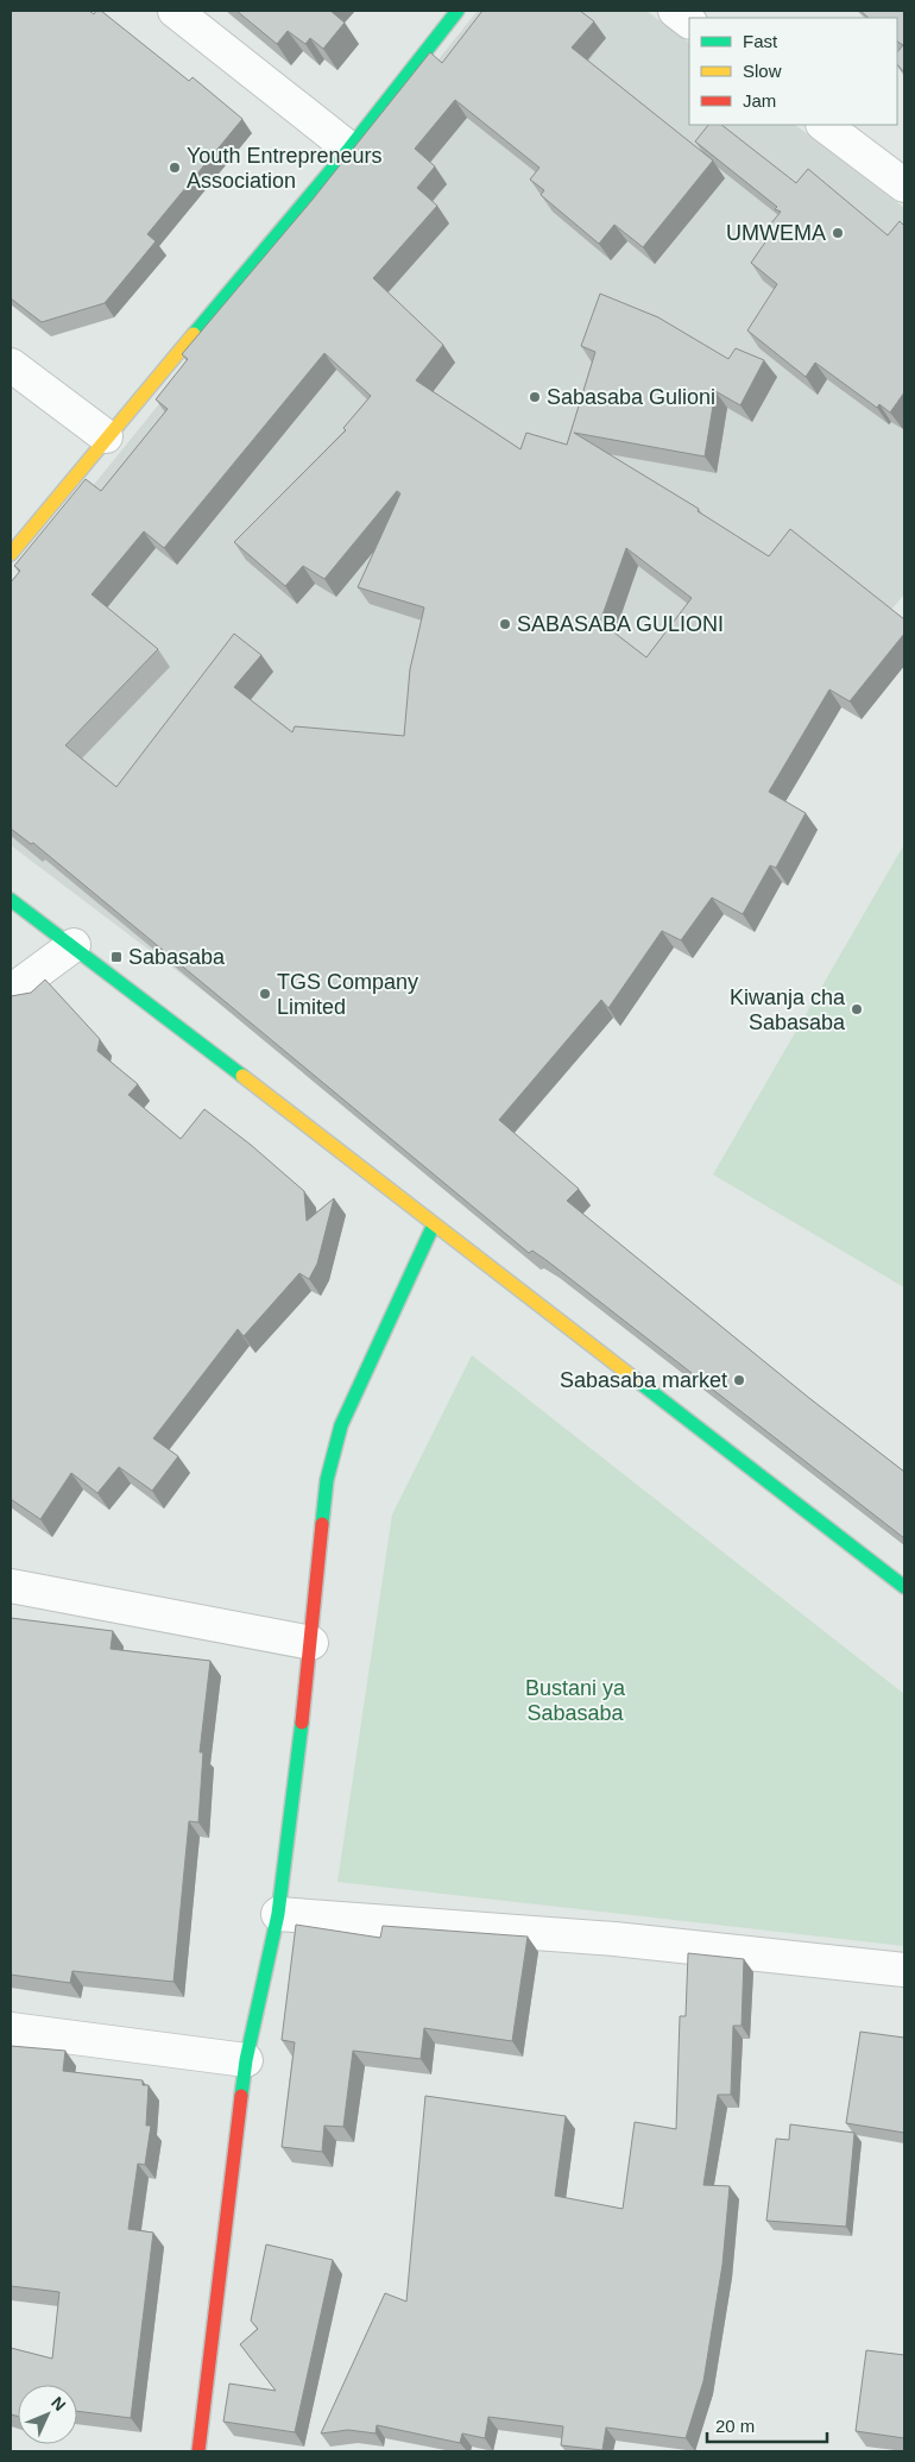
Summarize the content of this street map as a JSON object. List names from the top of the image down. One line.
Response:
{"parks":["Bustani ya Sabasaba"],"places":{"other":["Youth Entrepreneurs Association","UMWEMA","Sabasaba Gulioni","SABASABA GULIONI","TGS Company Limited","Kiwanja cha Sabasaba","Sabasaba market"],"transit":["Sabasaba"]},"legend":["Fast","Slow","Jam"],"scale_bar":"20 m","north":"top right"}
